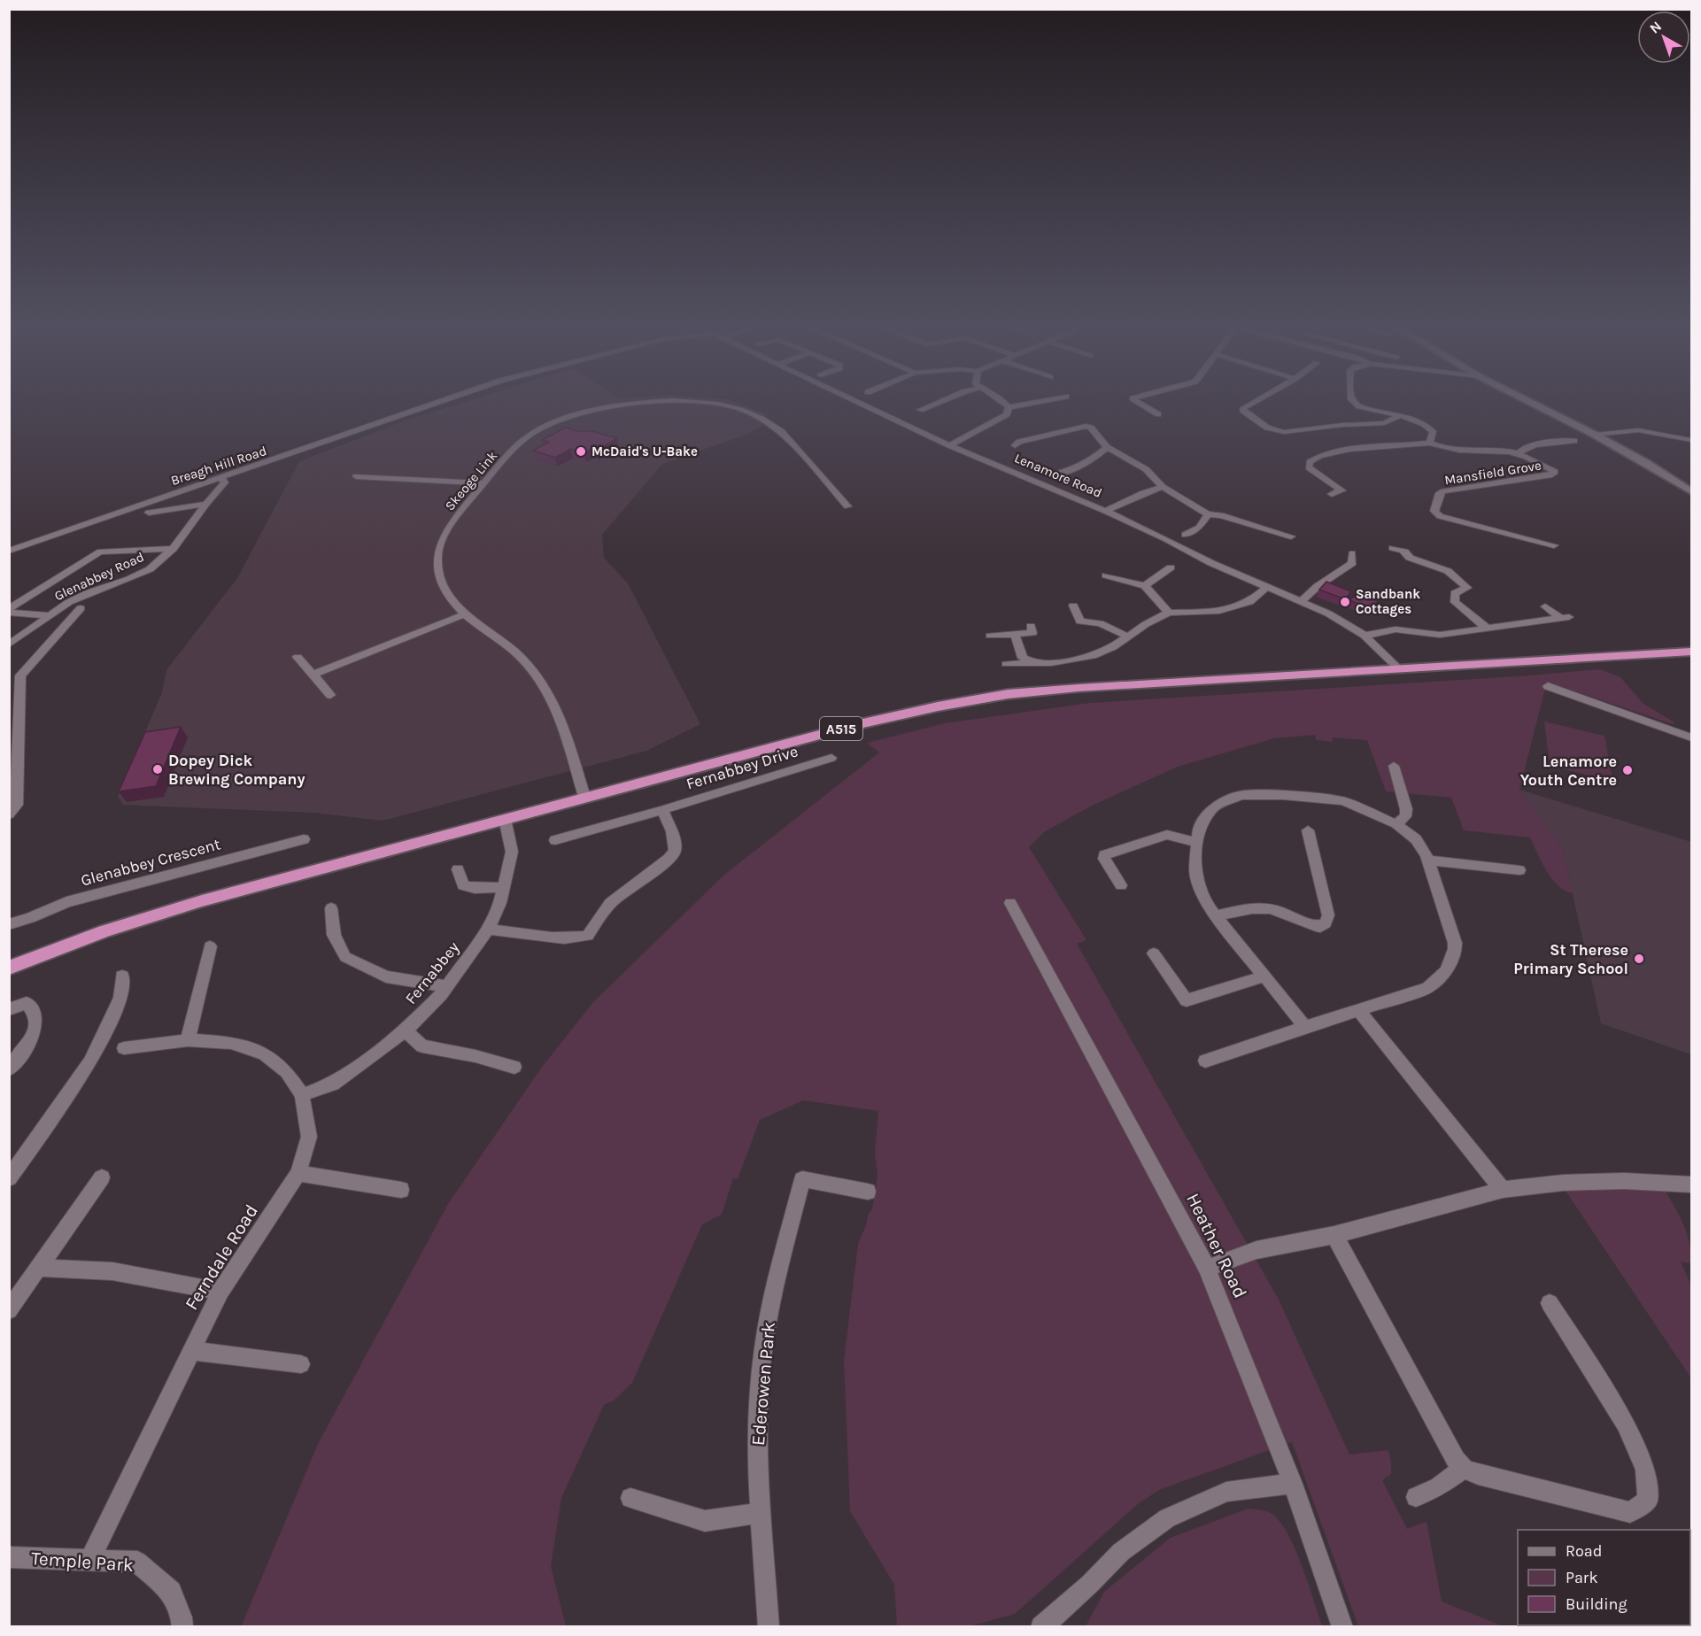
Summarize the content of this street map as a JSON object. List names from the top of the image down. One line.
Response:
{"streets":{"highway":["A515"],"street":["Breagh Hill Road","Mansfield Grove","Lenamore Road","Skeoge Link","Glenabbey Road","Fernabbey Drive","Glenabbey Crescent","Fernabbey","Heather Road","Ferndale Road","Ederowen Park","Temple Park"]},"crossings":[["Breagh Hill Road","Glenabbey Road"],["Lenamore Road","A515"],["Skeoge Link","A515"],["A515","Fernabbey"],["Fernabbey","Ferndale Road"],["Ferndale Road","Temple Park"]],"places":["McDaid's U-Bake","Sandbank Cottages","Dopey Dick Brewing Company","Lenamore Youth Centre","St Therese Primary School"],"legend":["Road","Park","Building"],"north":"top left"}
